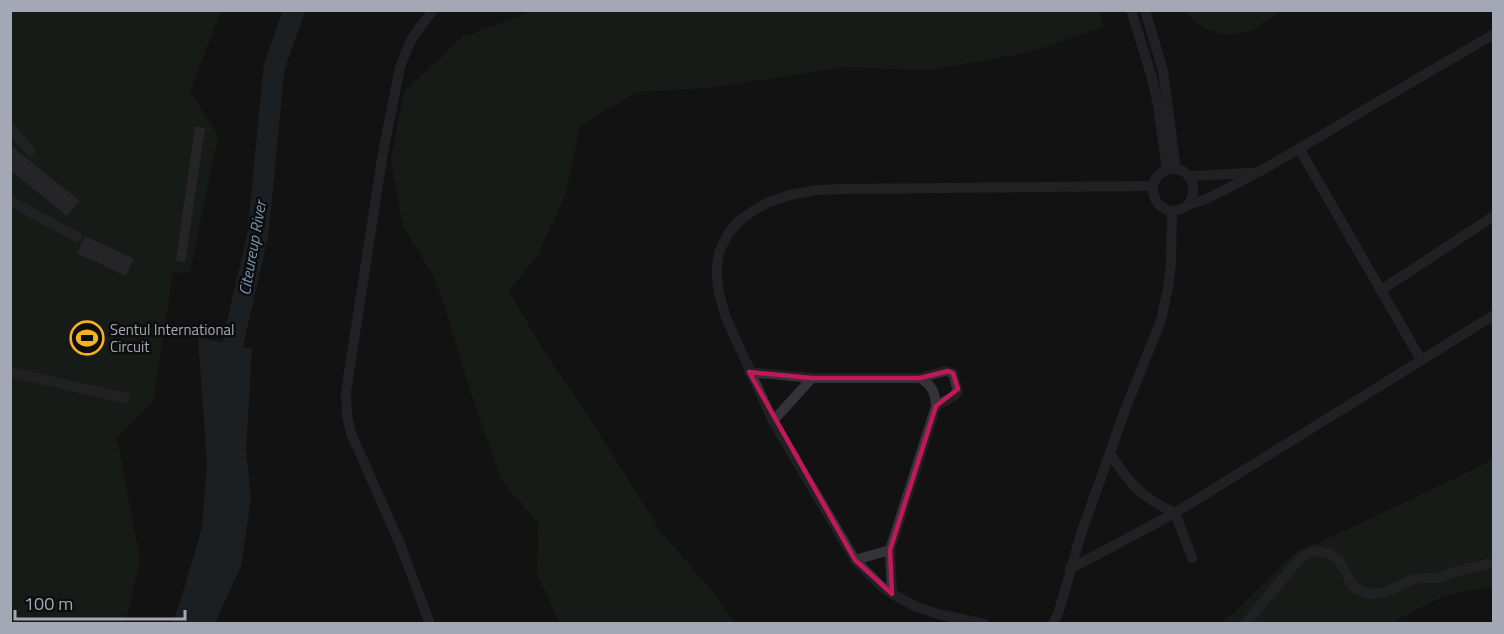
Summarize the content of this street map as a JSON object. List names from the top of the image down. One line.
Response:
{"water":["Citeureup River"],"places":{"sports":["Sentul International Circuit"]},"scale_bar":"100 m"}
